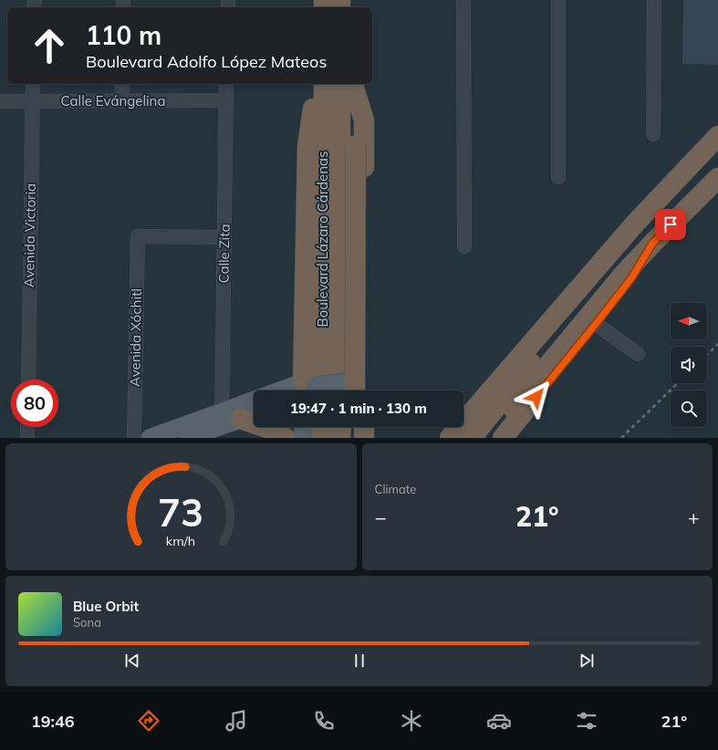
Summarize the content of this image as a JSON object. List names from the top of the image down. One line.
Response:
{"streets":{"highway":["Boulevard Lázaro Cárdenas"],"street":["Calle Evángelina","Avenida Victoria","Calle Zita","Avenida Xóchitl"]},"crossings":[["Calle Evángelina","Avenida Victoria"],["Calle Evángelina","Calle Zita"],["Calle Zita","Avenida Xóchitl"]],"north":"left","page":{"turn":["110 m","Boulevard Adolfo López Mateos"],"limit":"80","trip":"19:47 · 1 min · 130 m","tile":"Climate","heat":["−","21°","+"],"song":["Blue Orbit","Sona"],"tabs":["19:46","21°"],"gauge":["73","km/h"]}}
